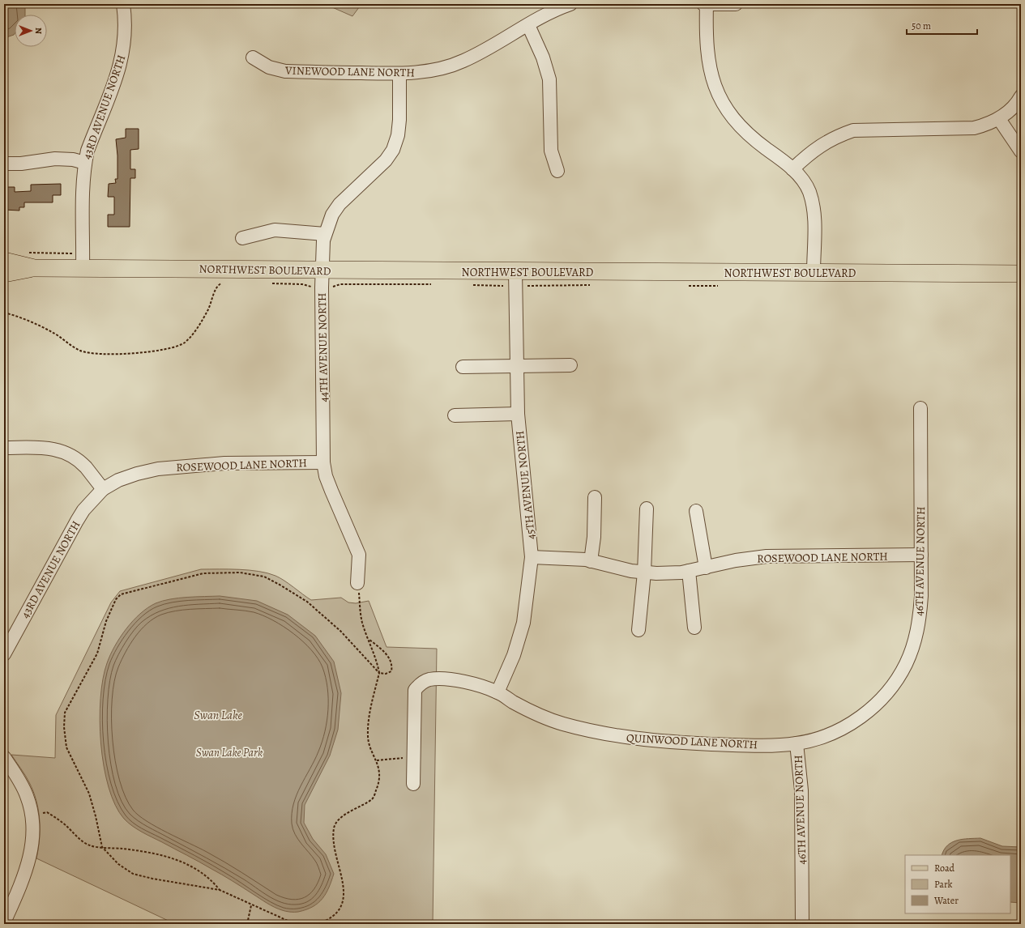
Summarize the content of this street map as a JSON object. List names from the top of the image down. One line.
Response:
{"streets":{"main road":["NORTHWEST BOULEVARD"],"street":["VINEWOOD LANE NORTH","43RD AVENUE NORTH","44TH AVENUE NORTH","ROSEWOOD LANE NORTH","45TH AVENUE NORTH","46TH AVENUE NORTH","QUINWOOD LANE NORTH"]},"crossings":[["VINEWOOD LANE NORTH","44TH AVENUE NORTH"],["43RD AVENUE NORTH","NORTHWEST BOULEVARD"],["43RD AVENUE NORTH","ROSEWOOD LANE NORTH"],["NORTHWEST BOULEVARD","44TH AVENUE NORTH"],["NORTHWEST BOULEVARD","45TH AVENUE NORTH"],["44TH AVENUE NORTH","ROSEWOOD LANE NORTH"],["ROSEWOOD LANE NORTH","45TH AVENUE NORTH"],["ROSEWOOD LANE NORTH","46TH AVENUE NORTH"],["45TH AVENUE NORTH","QUINWOOD LANE NORTH"],["46TH AVENUE NORTH","QUINWOOD LANE NORTH"]],"water":["Swan Lake"],"parks":["Swan Lake Park"],"legend":["Road","Park","Water"],"scale_bar":"50 m","north":"right"}
